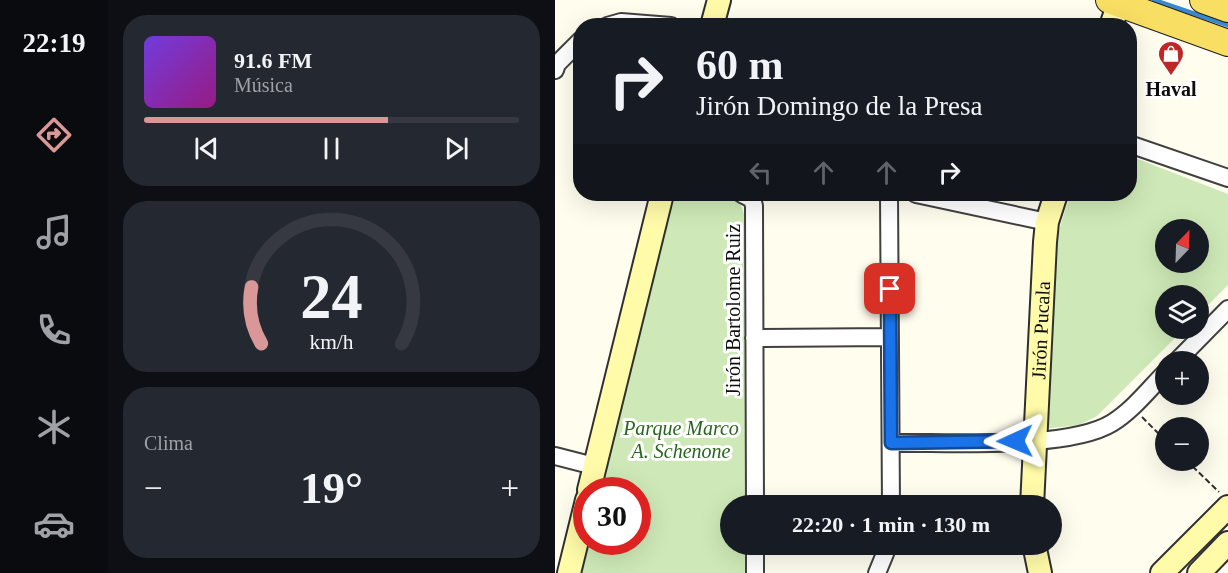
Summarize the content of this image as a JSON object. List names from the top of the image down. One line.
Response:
{"streets":{"street":["Jirón Bartolome Ruiz","Jirón Pucala"]},"parks":["Parque Marco A. Schenone"],"places":{"shop":["Haval"]},"north":"top right","page":{"tabs":"22:19","turn":["60 m","Jirón Domingo de la Presa"],"song":["91.6 FM","Música"],"map_buttons":["+","−"],"tile":"Clima","heat":["−","19°","+"],"limit":"30","trip":"22:20 · 1 min · 130 m","gauge":["24","km/h"]}}
